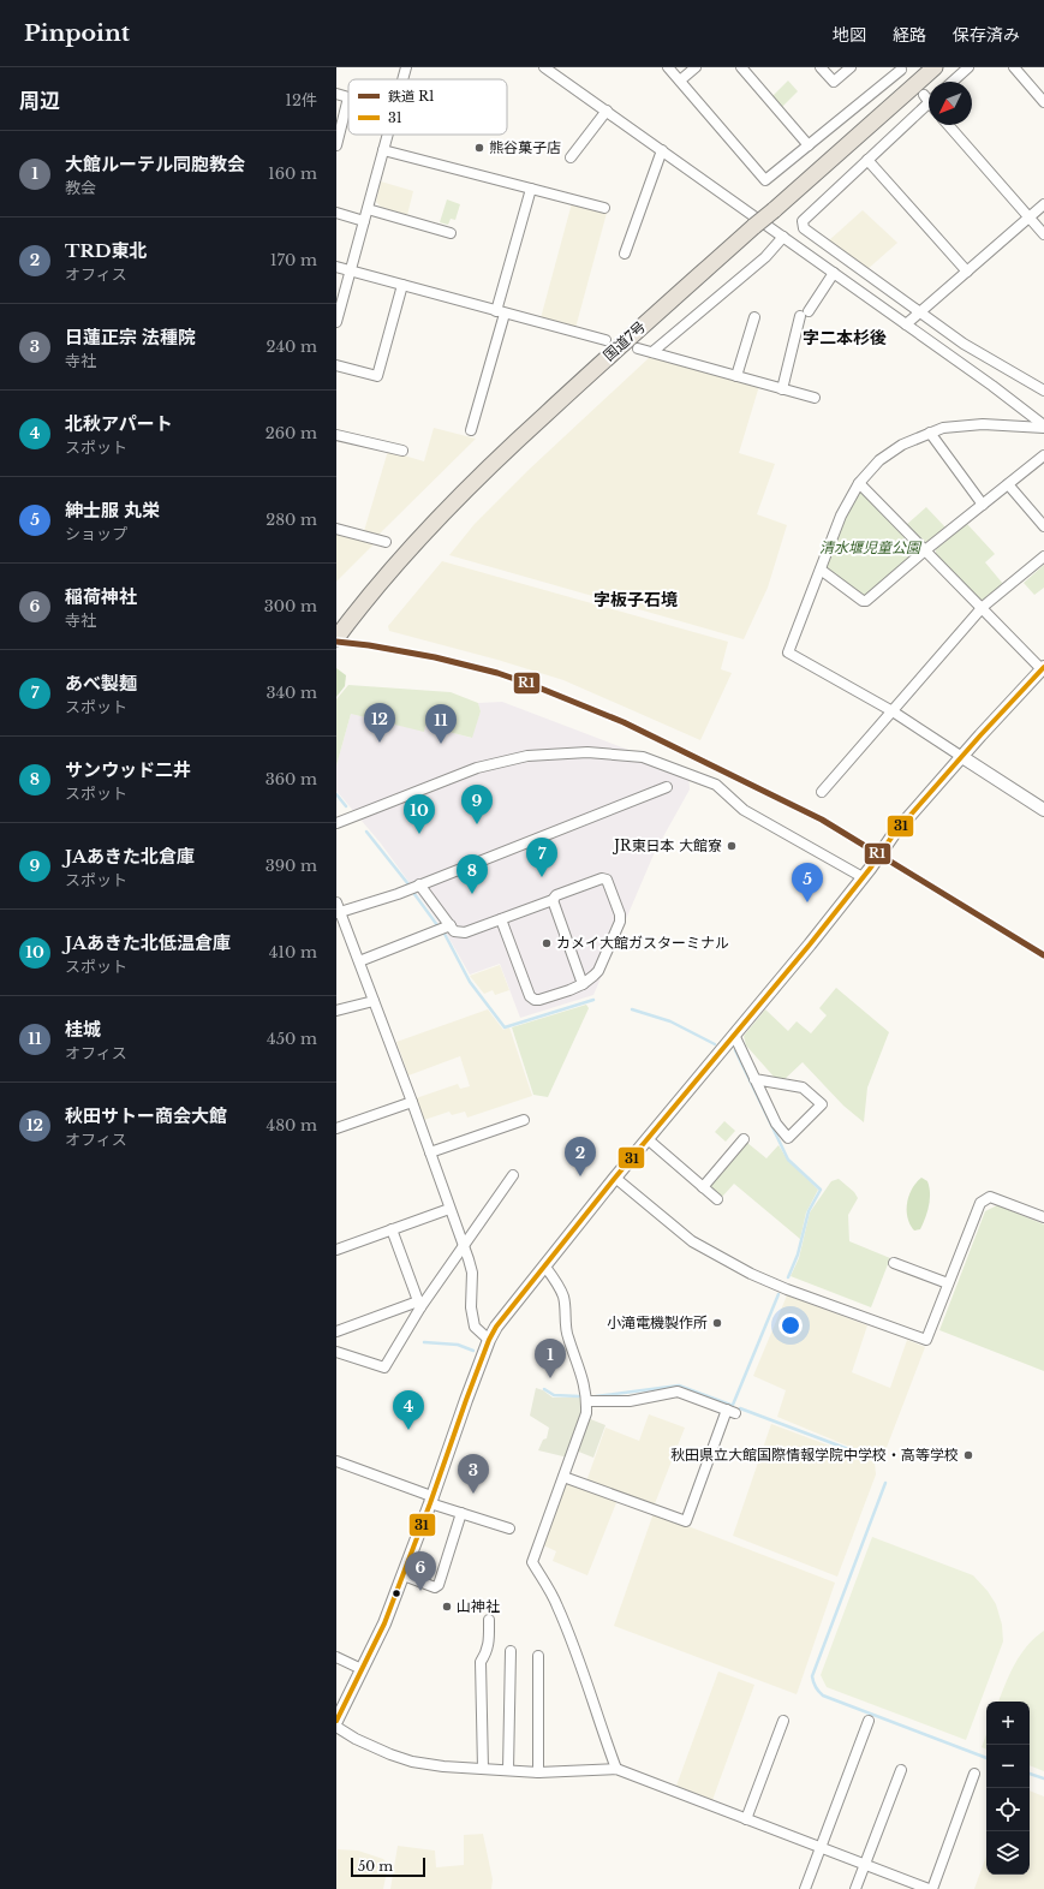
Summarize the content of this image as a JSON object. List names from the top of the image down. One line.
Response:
{"streets":{"highway":["国道7号"]},"districts":["字二本杉後","字板子石境"],"parks":["清水堰児童公園"],"places":["熊谷菓子店","JR東日本 大館寮","カメイ大館ガスターミナル","小滝電機製作所","秋田県立大館国際情報学院中学校・高等学校","山神社"],"lines":["rail line R1","transit line 31"],"legend":["鉄道 R1","31"],"scale_bar":"50 m","north":"bottom left","page":{"header":"Pinpoint","nav":["地図","経路","保存済み"],"heading":["周辺","12件"],"list":[{"mark":"1","name":"大館ルーテル同胞教会","note":"教会","value":"160 m"},{"mark":"2","name":"TRD東北","note":"オフィス","value":"170 m"},{"mark":"3","name":"日蓮正宗 法種院","note":"寺社","value":"240 m"},{"mark":"4","name":"北秋アパート","note":"スポット","value":"260 m"},{"mark":"5","name":"紳士服 丸栄","note":"ショップ","value":"280 m"},{"mark":"6","name":"稲荷神社","note":"寺社","value":"300 m"},{"mark":"7","name":"あべ製麺","note":"スポット","value":"340 m"},{"mark":"8","name":"サンウッド二井","note":"スポット","value":"360 m"},{"mark":"9","name":"JAあきた北倉庫","note":"スポット","value":"390 m"},{"mark":"10","name":"JAあきた北低温倉庫","note":"スポット","value":"410 m"},{"mark":"11","name":"桂城","note":"オフィス","value":"450 m"},{"mark":"12","name":"秋田サトー商会大館","note":"オフィス","value":"480 m"}],"pins":["12","11","9","10","7","8","5","2","1","4","3","6"],"map_buttons":["+","−"],"scale":"50 m"}}
